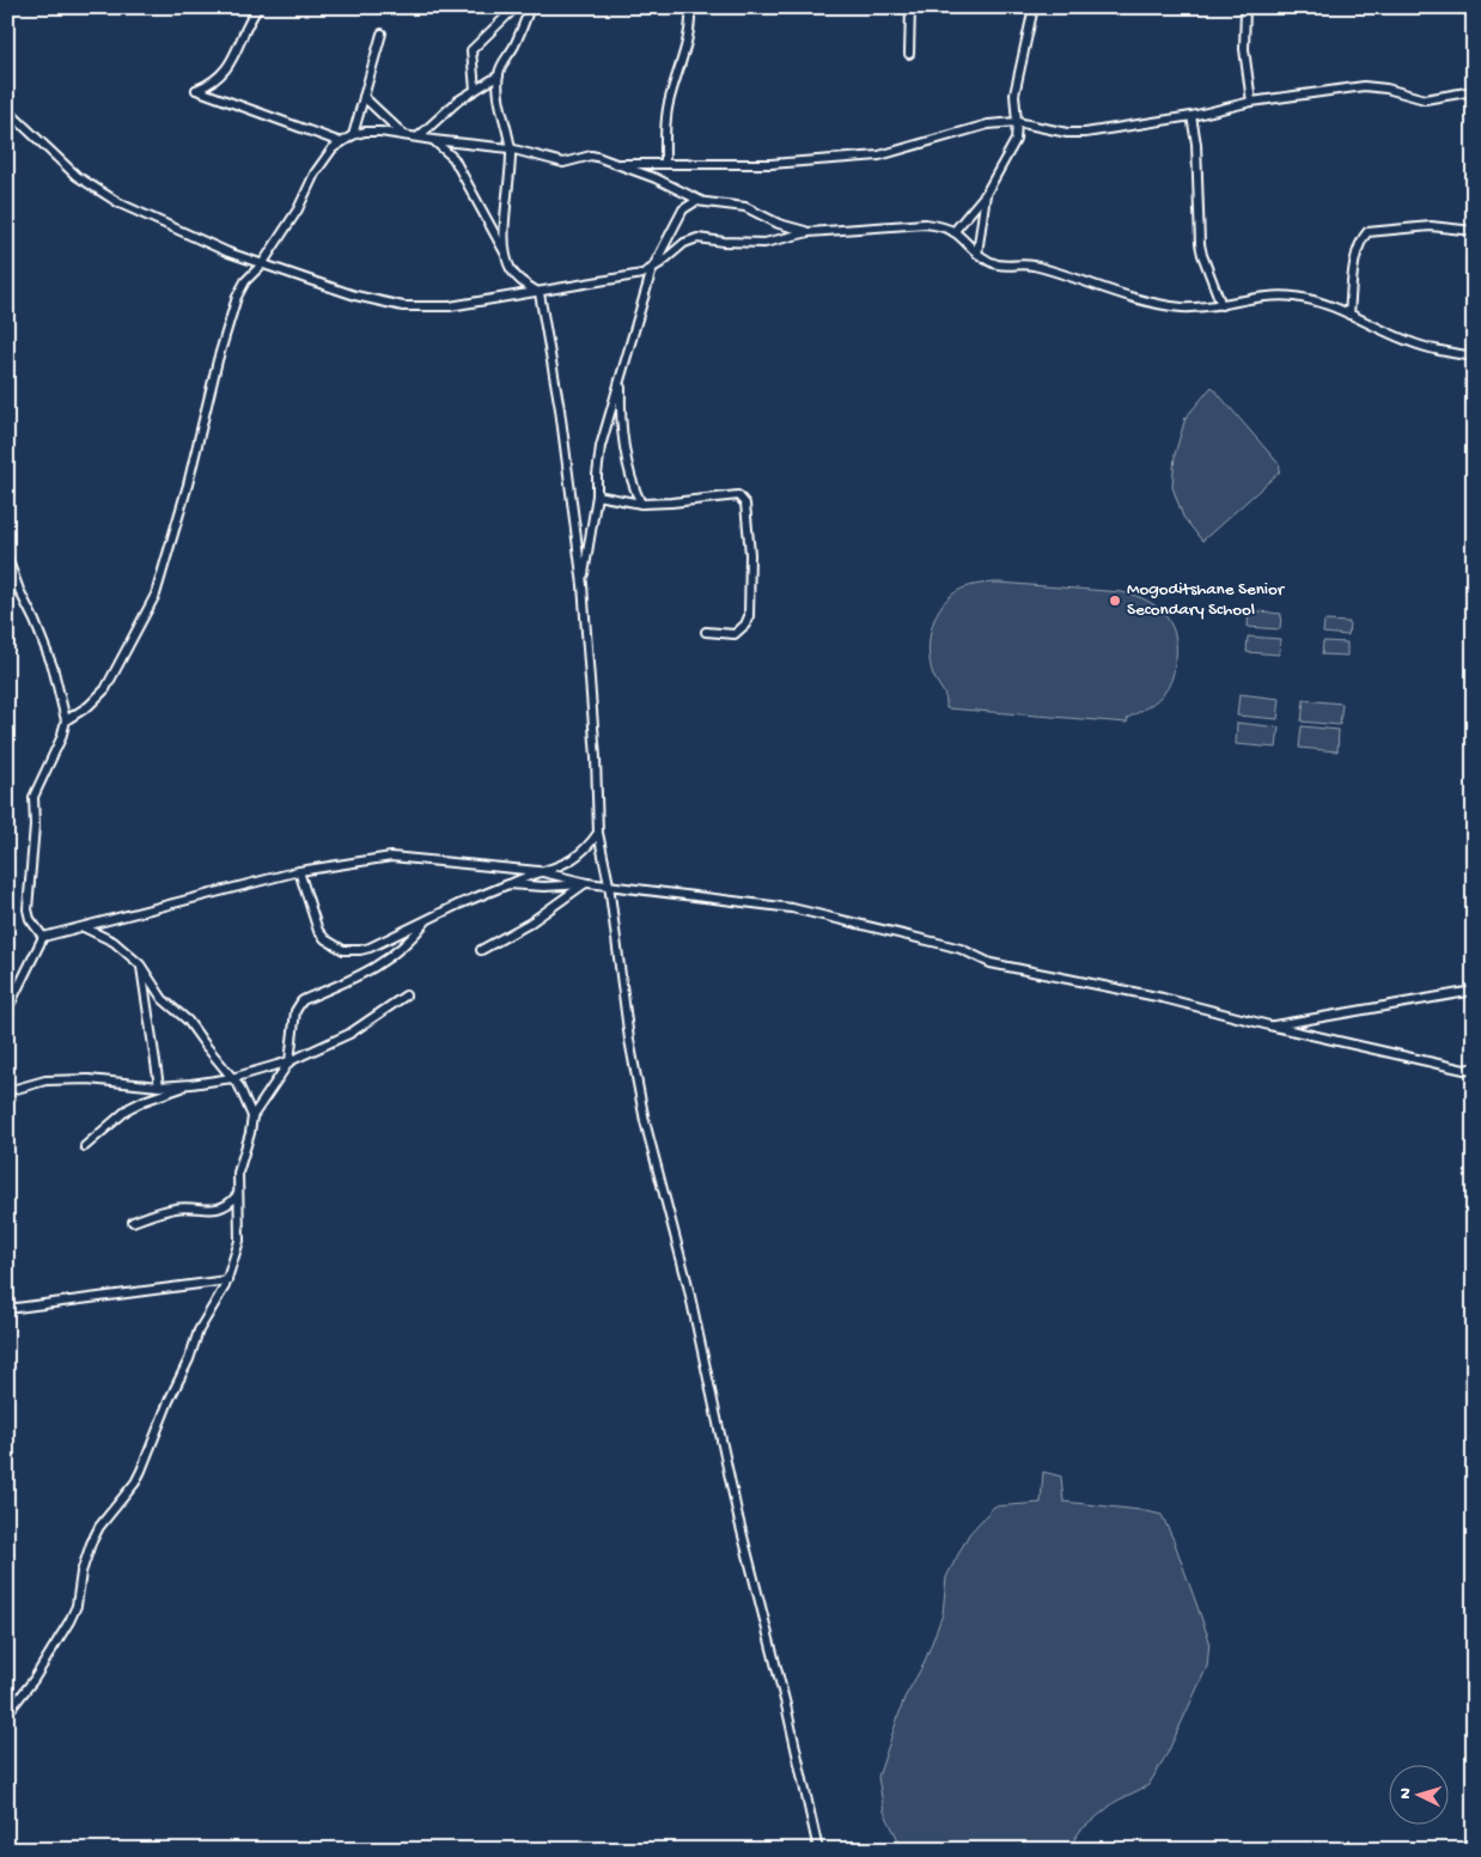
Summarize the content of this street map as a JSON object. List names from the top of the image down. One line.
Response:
{"places":["Mogoditshane Senior Secondary School"],"north":"left"}
